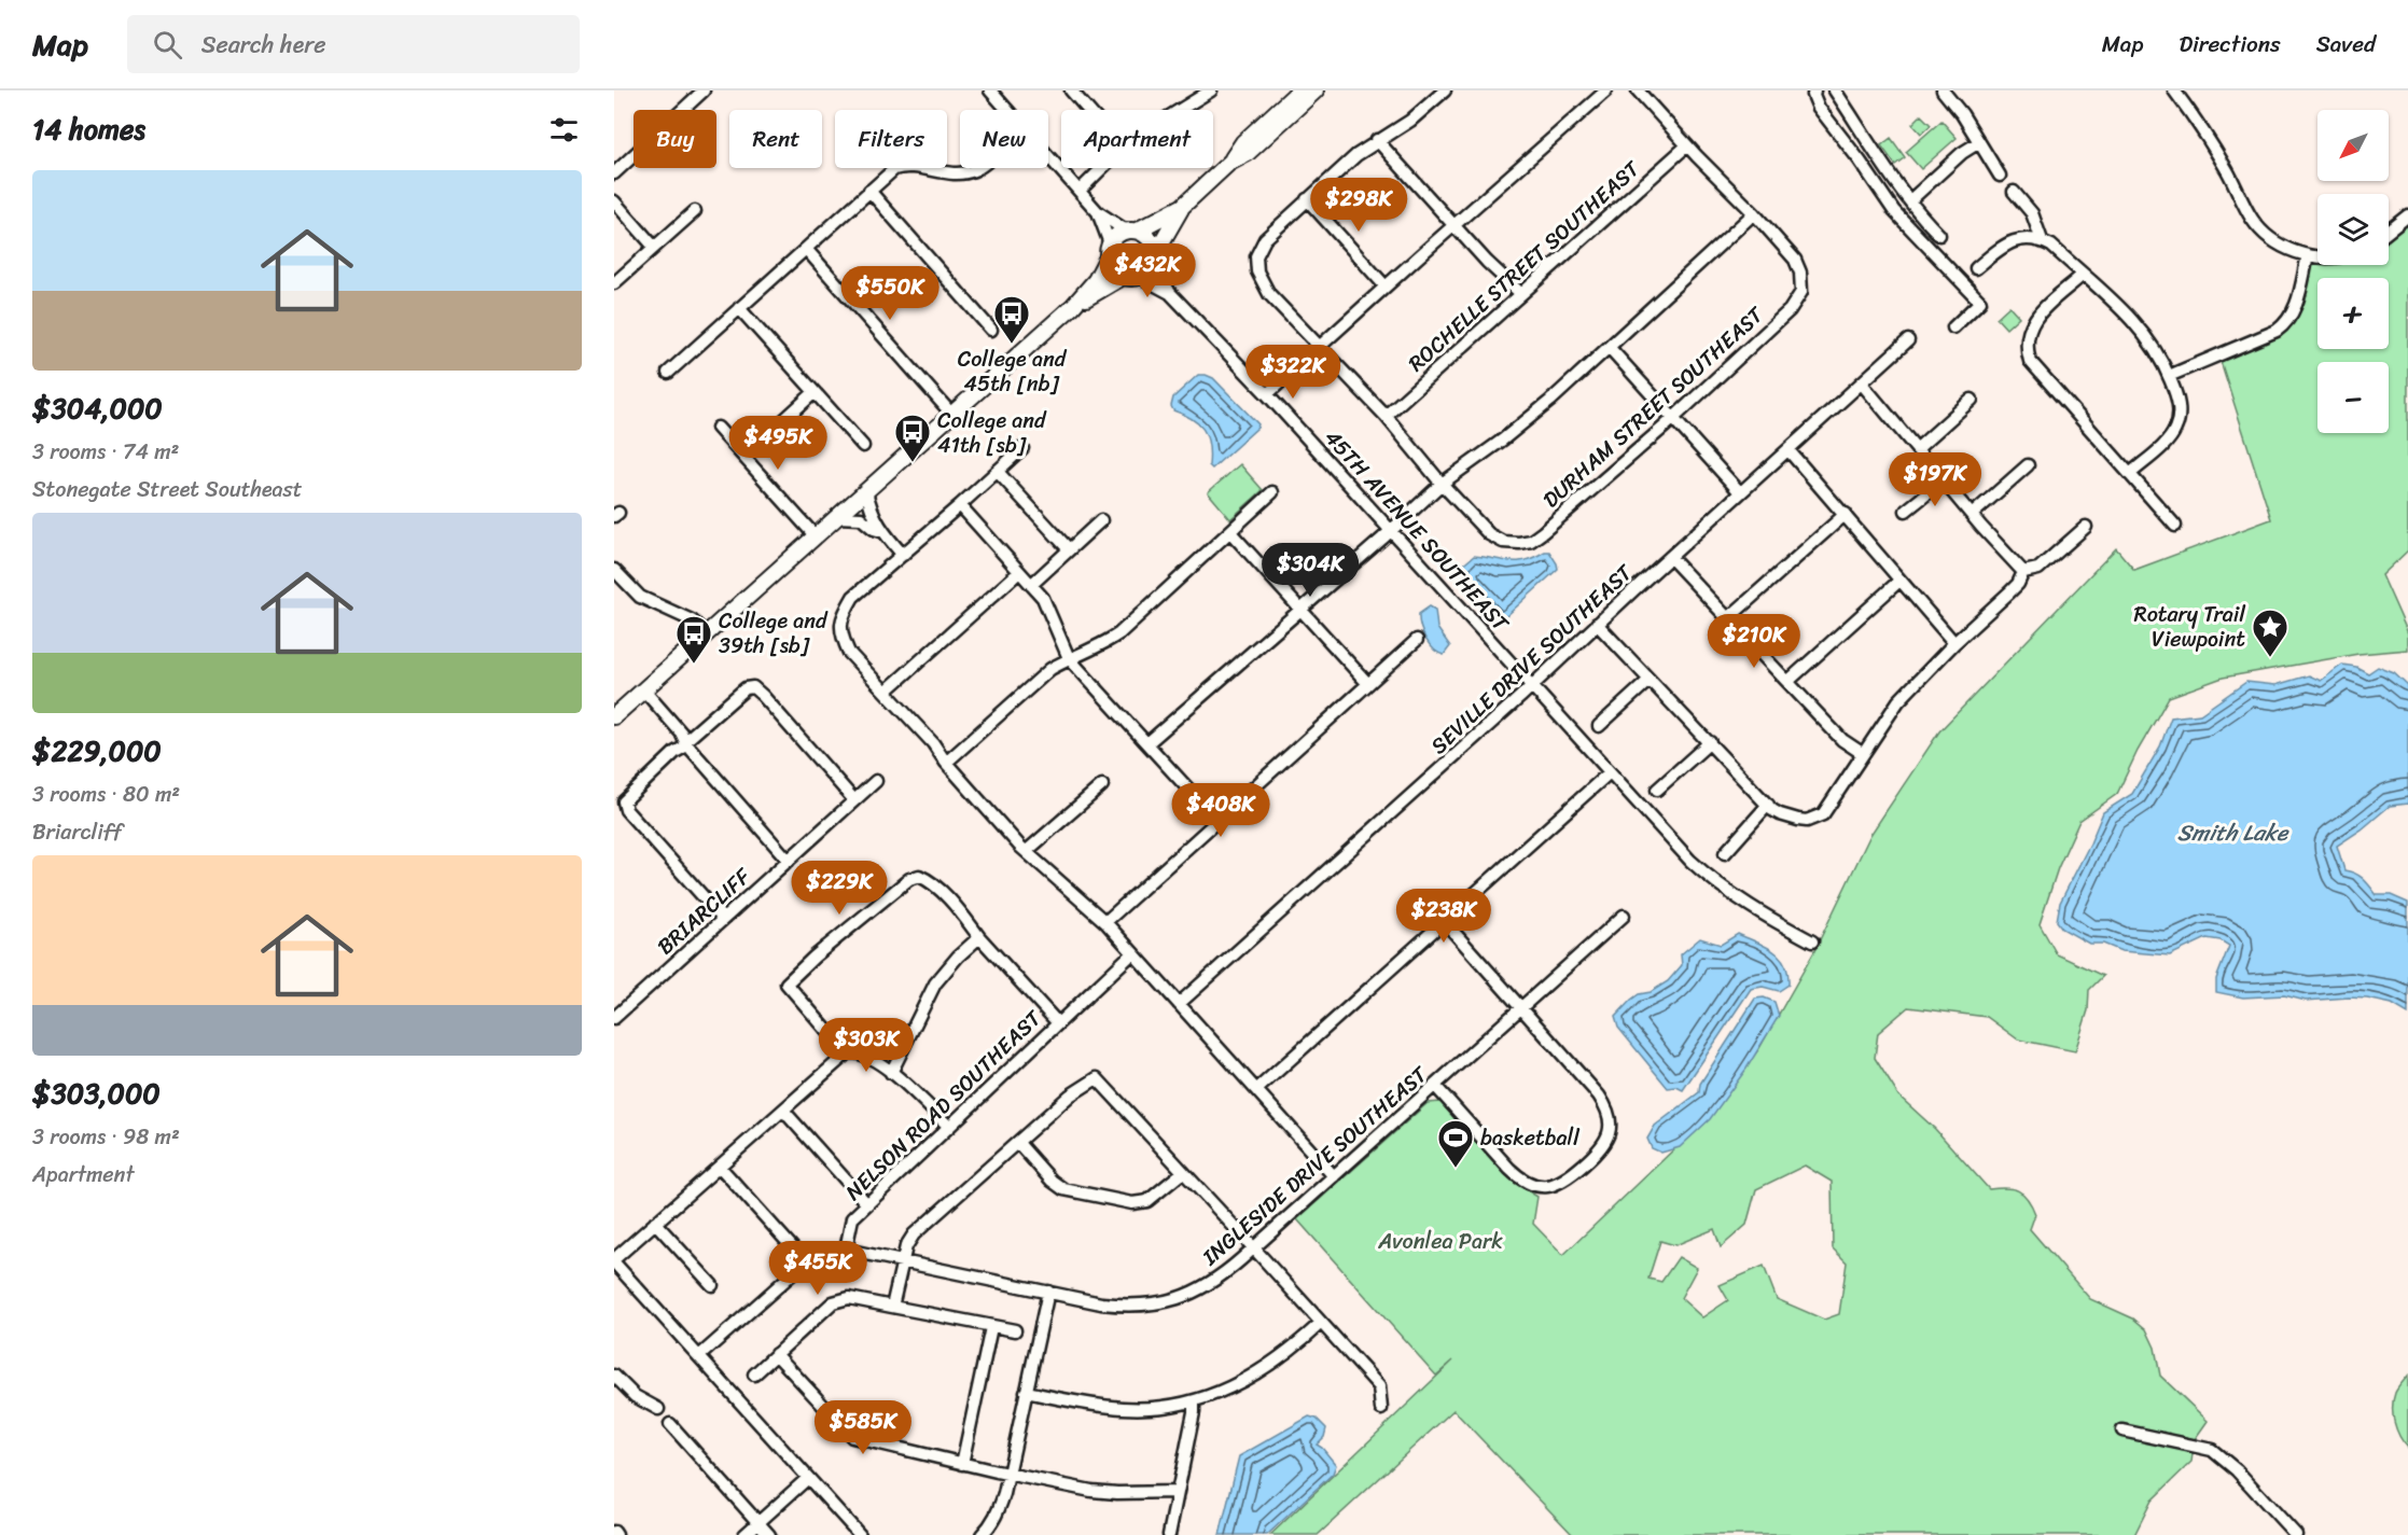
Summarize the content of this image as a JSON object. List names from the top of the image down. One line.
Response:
{"streets":{"street":["ROCHELLE STREET SOUTHEAST","DURHAM STREET SOUTHEAST","45TH AVENUE SOUTHEAST","SEVILLE DRIVE SOUTHEAST","BRIARCLIFF","NELSON ROAD SOUTHEAST","INGLESIDE DRIVE SOUTHEAST"]},"crossings":[["45TH AVENUE SOUTHEAST","SEVILLE DRIVE SOUTHEAST"],["NELSON ROAD SOUTHEAST","INGLESIDE DRIVE SOUTHEAST"]],"water":["Smith Lake"],"parks":["Avonlea Park"],"places":{"bus stop":["College and 45th [nb]","College and 41th [sb]","College and 39th [sb]"],"place":["Rotary Trail Viewpoint"],"sports":["basketball"]},"north":"bottom left","page":{"header":"Map","search":"Search here","nav":["Map","Directions","Saved"],"heading":"14 homes","map_buttons":["+","−"],"chip":["Buy","Rent","Filters","New","Apartment"],"list":[{"name":"$304,000","note":"3 rooms · 74 m² · Stonegate Street Southeast"},{"name":"$229,000","note":"3 rooms · 80 m² · Briarcliff"},{"name":"$303,000","note":"3 rooms · 98 m² · Apartment"}],"price":["$298K","$432K","$550K","$322K","$495K","$197K","$304K","$210K","$408K","$229K","$238K","$303K","$455K","$585K"]}}
